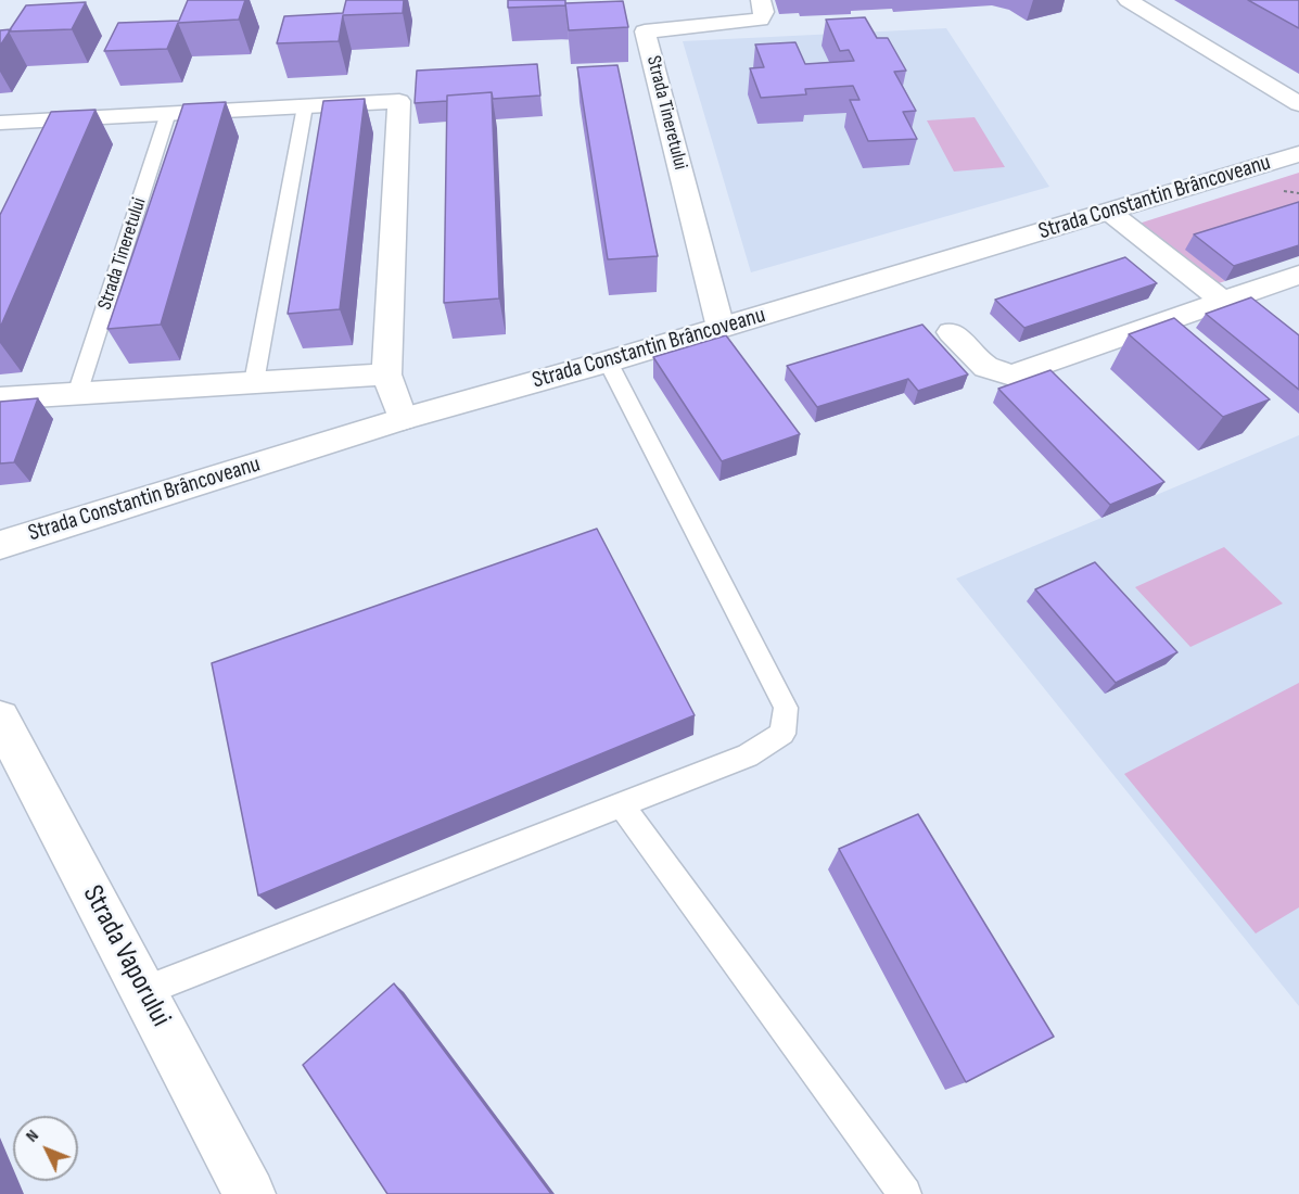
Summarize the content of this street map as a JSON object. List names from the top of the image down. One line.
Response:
{"streets":{"street":["Strada Tineretului","Strada Constantin Brâncoveanu","Strada Vaporului"]},"crossings":[["Strada Tineretului","Strada Constantin Brâncoveanu"]],"north":"top left"}
